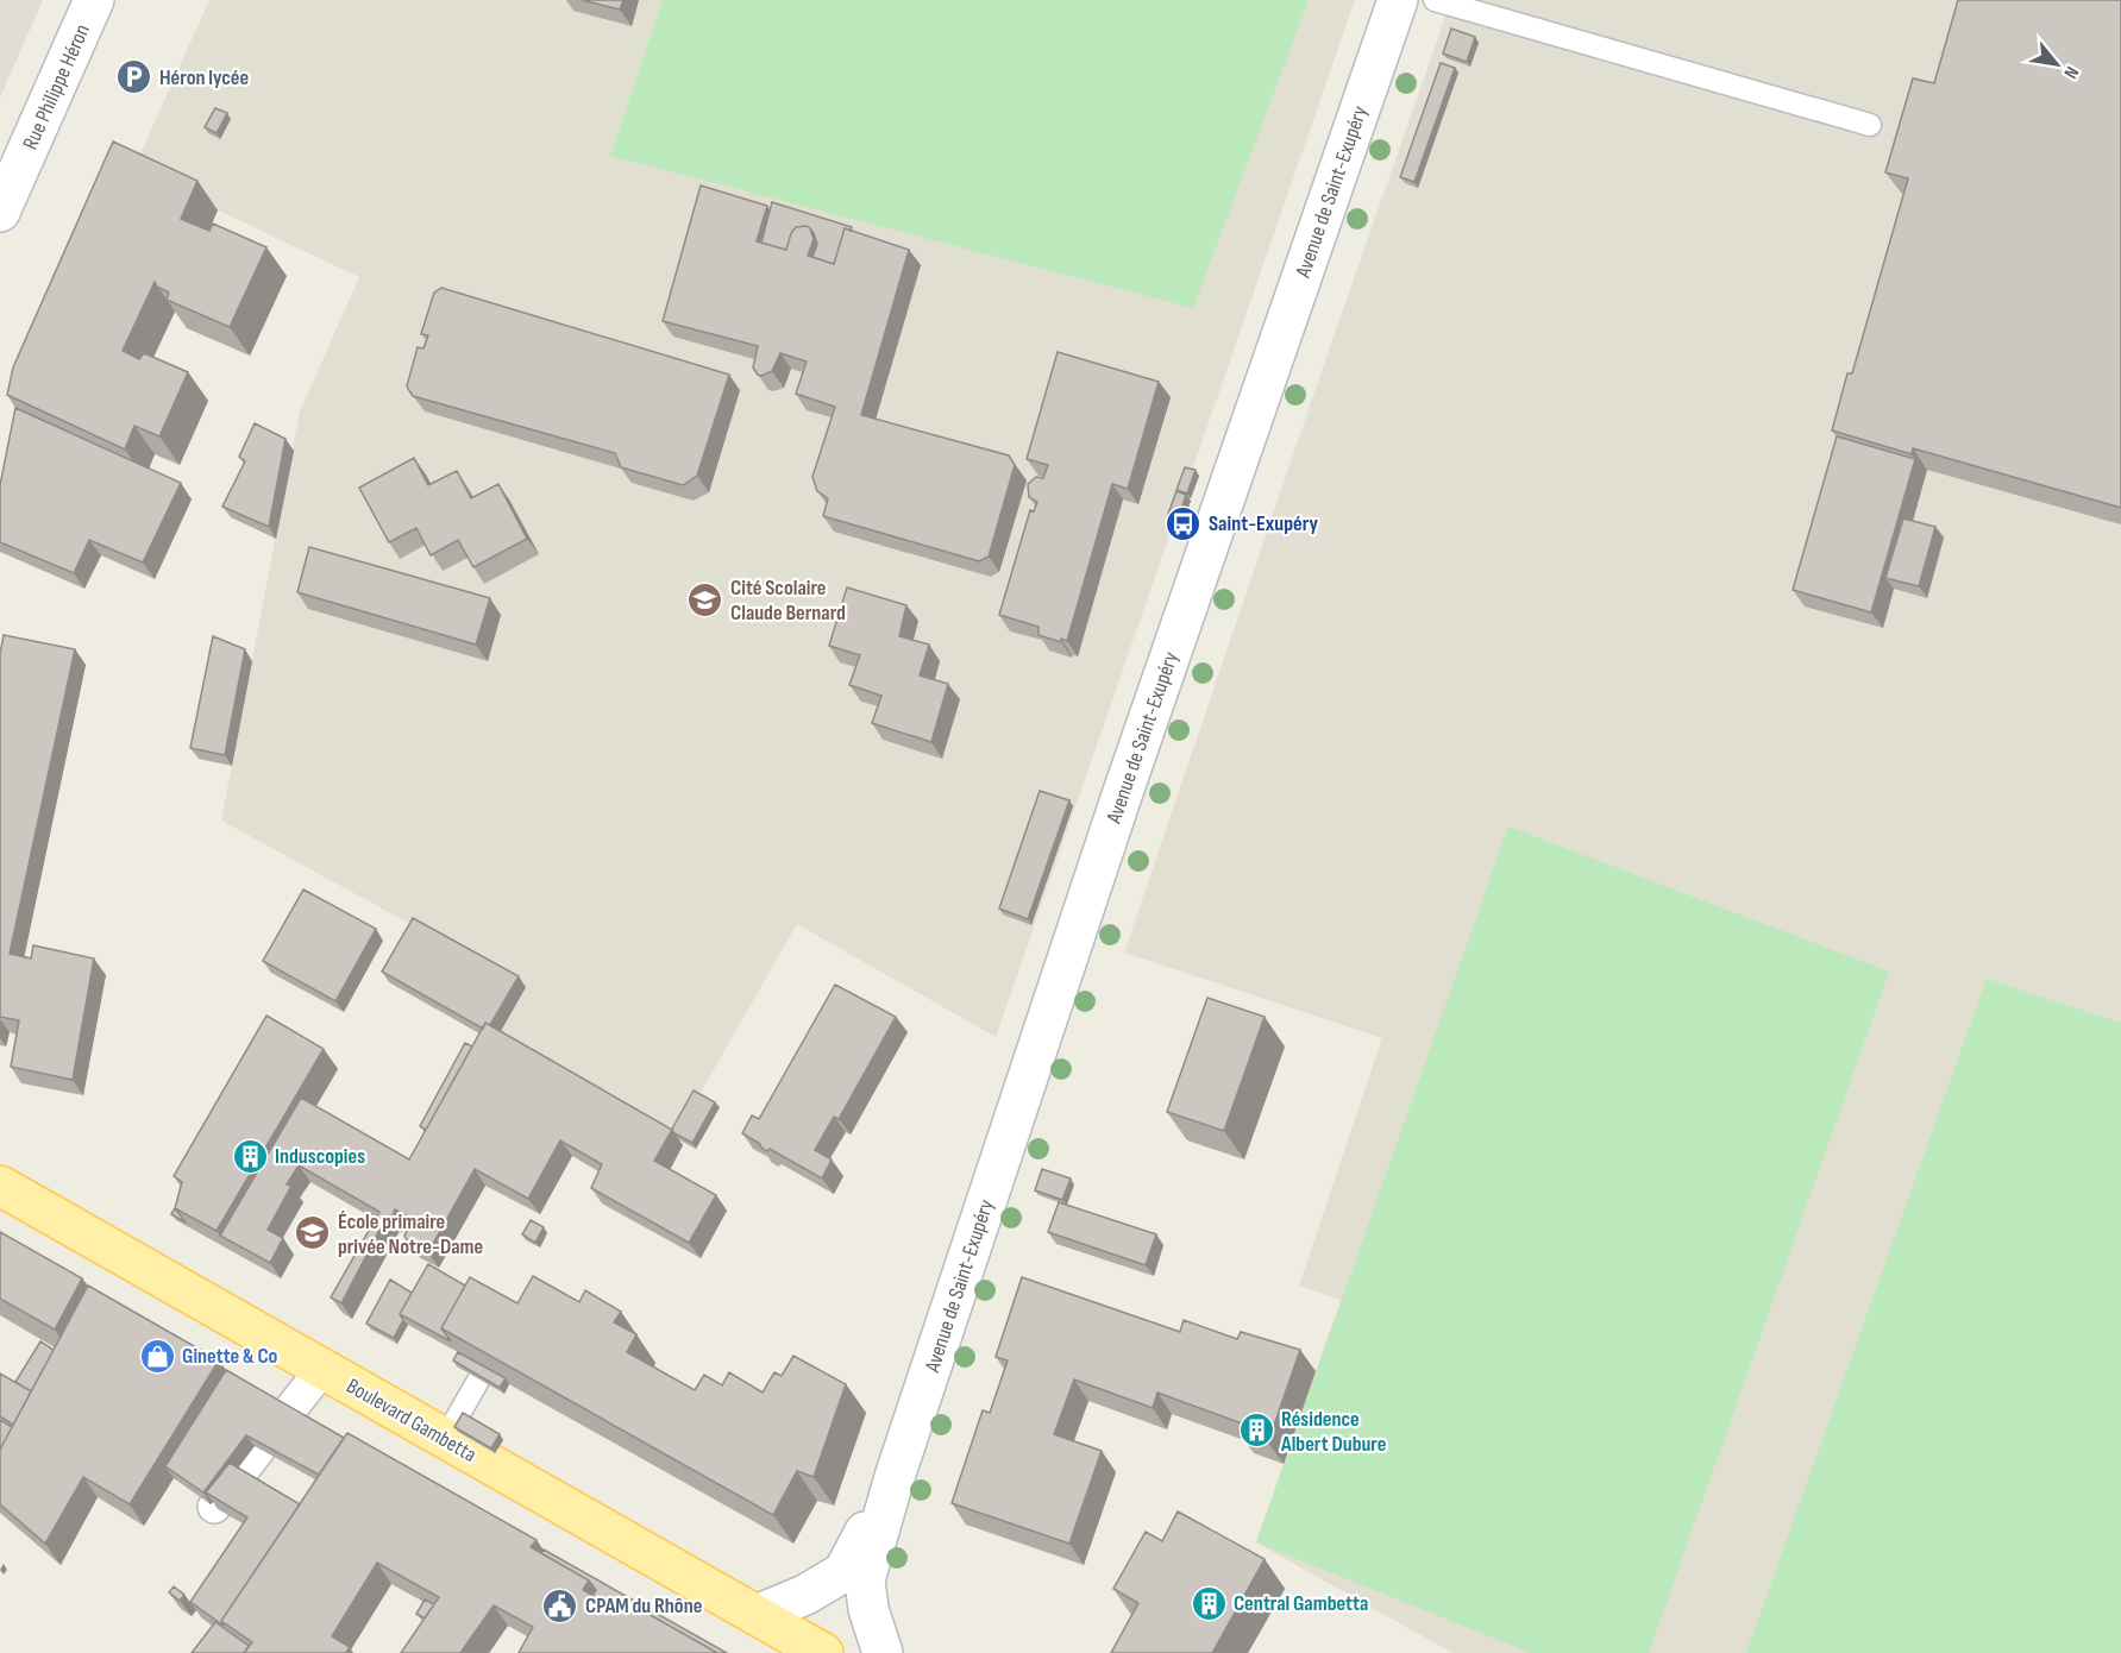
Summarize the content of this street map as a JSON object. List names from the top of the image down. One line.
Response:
{"streets":{"main road":["Boulevard Gambetta"],"street":["Rue Philippe Héron","Avenue de Saint-Exupéry"]},"crossings":[["Avenue de Saint-Exupéry","Boulevard Gambetta"]],"places":{"parking":["Héron lycée"],"bus stop":["Saint-Exupéry"],"school or university":["Cité Scolaire Claude Bernard","École primaire privée Notre-Dame"],"building":["Induscopies","Résidence Albert Dubure","Central Gambetta"],"shop":["Ginette & Co"],"public building":["CPAM du Rhône"]},"north":"bottom right"}
